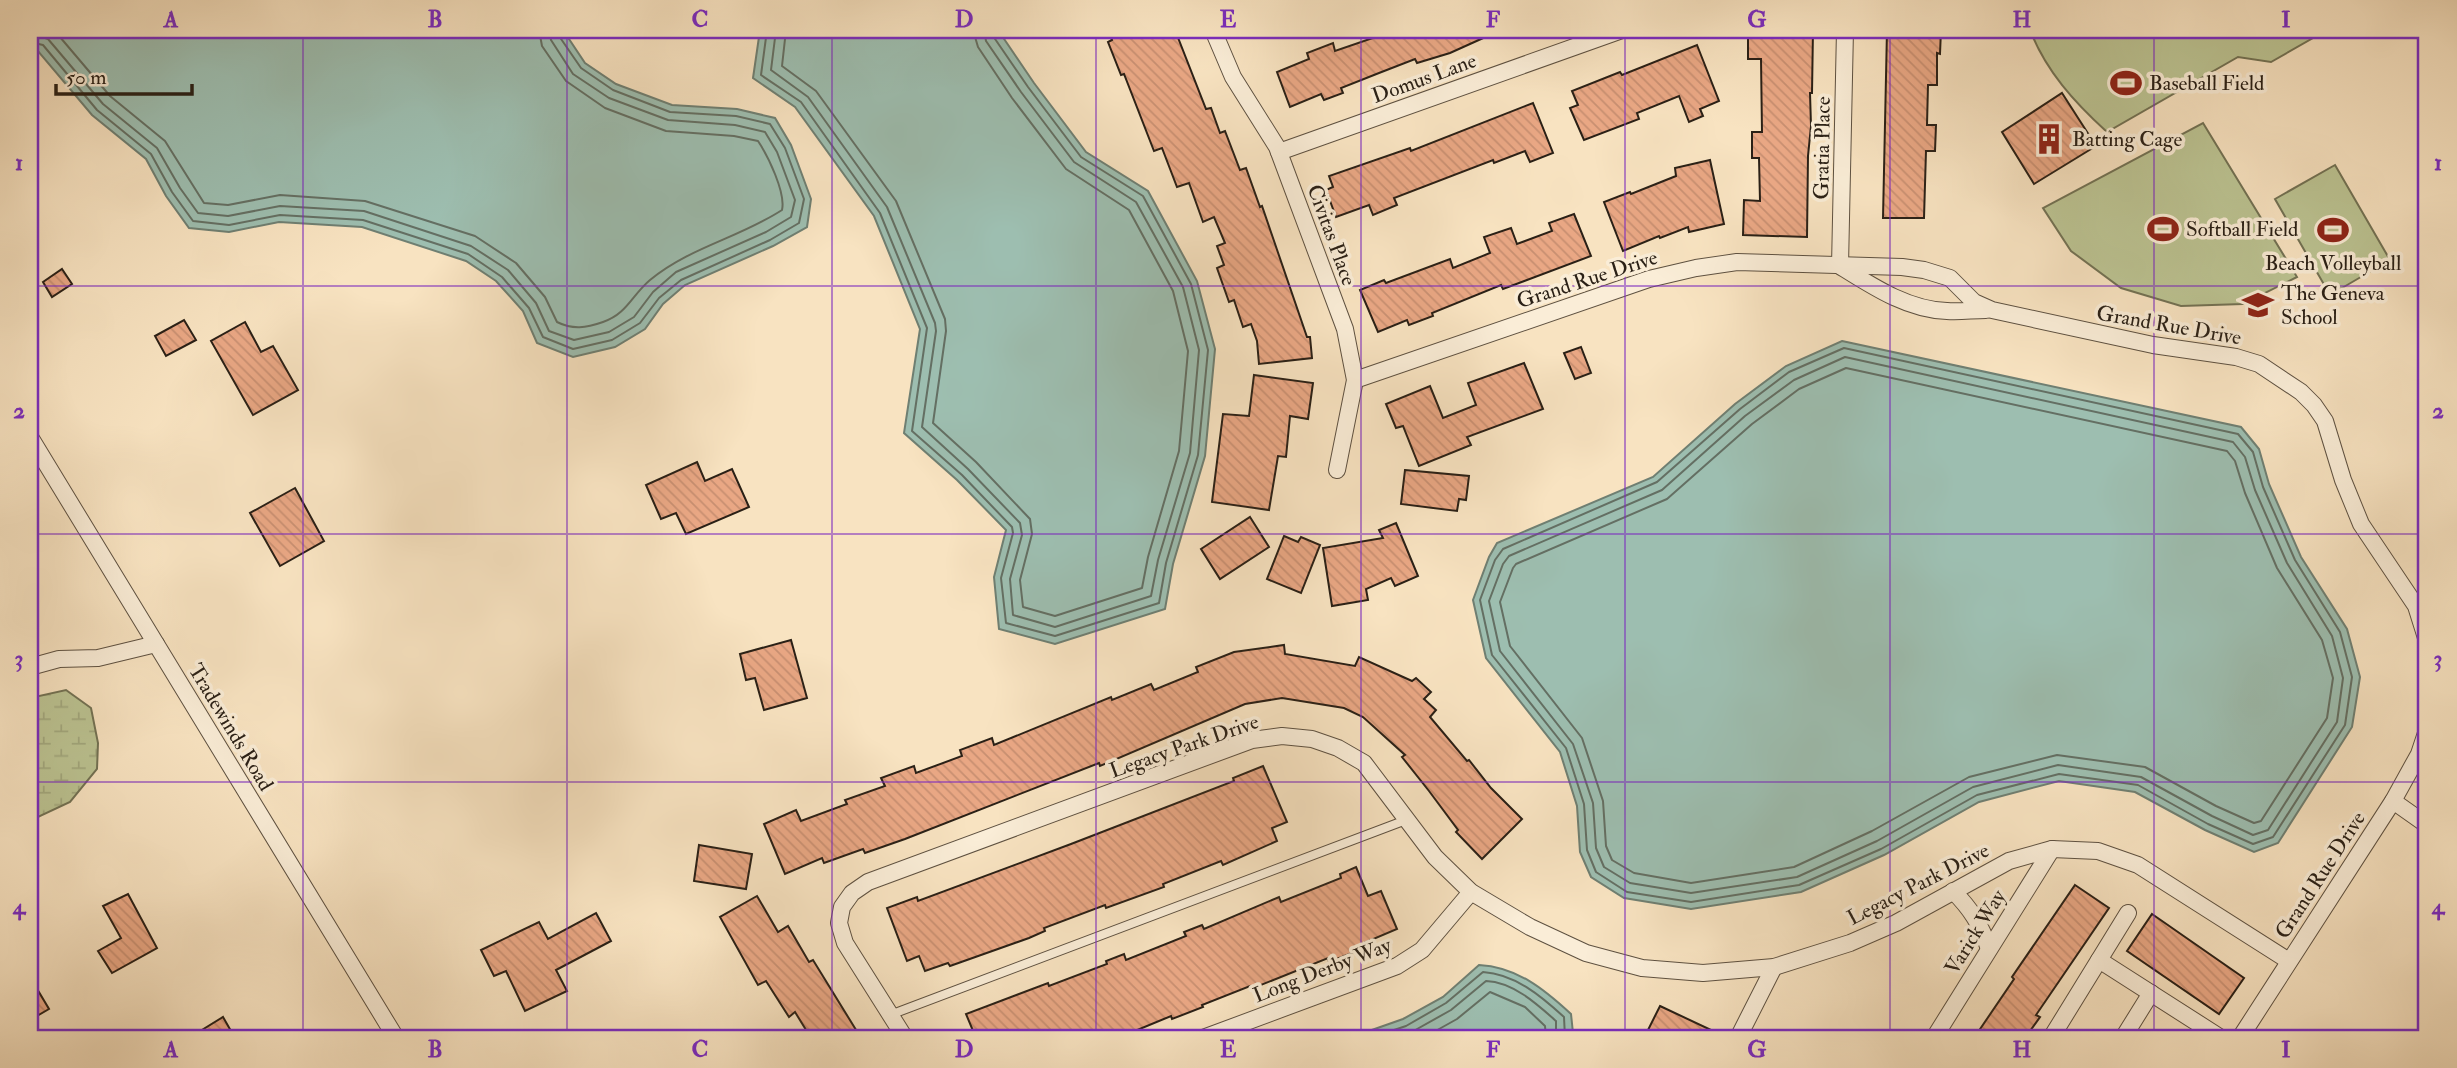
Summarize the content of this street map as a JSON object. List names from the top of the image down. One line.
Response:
{"streets":{"street":["Domus Lane","Gratia Place","Civitas Place","Grand Rue Drive","Tradewinds Road","Legacy Park Drive","Varick Way","Long Derby Way"]},"crossings":[["Domus Lane","Civitas Place"],["Gratia Place","Grand Rue Drive"],["Civitas Place","Grand Rue Drive"],["Grand Rue Drive","Legacy Park Drive"],["Legacy Park Drive","Varick Way"],["Legacy Park Drive","Long Derby Way"]],"places":{"sports":["Baseball Field","Softball Field","Beach Volleyball"],"building":["Batting Cage"],"school or university":["The Geneva School"]},"scale_bar":"50 m","grid":{"columns":["A","B","C","D","E","F","G","H","I"],"rows":["1","2","3","4"]}}
